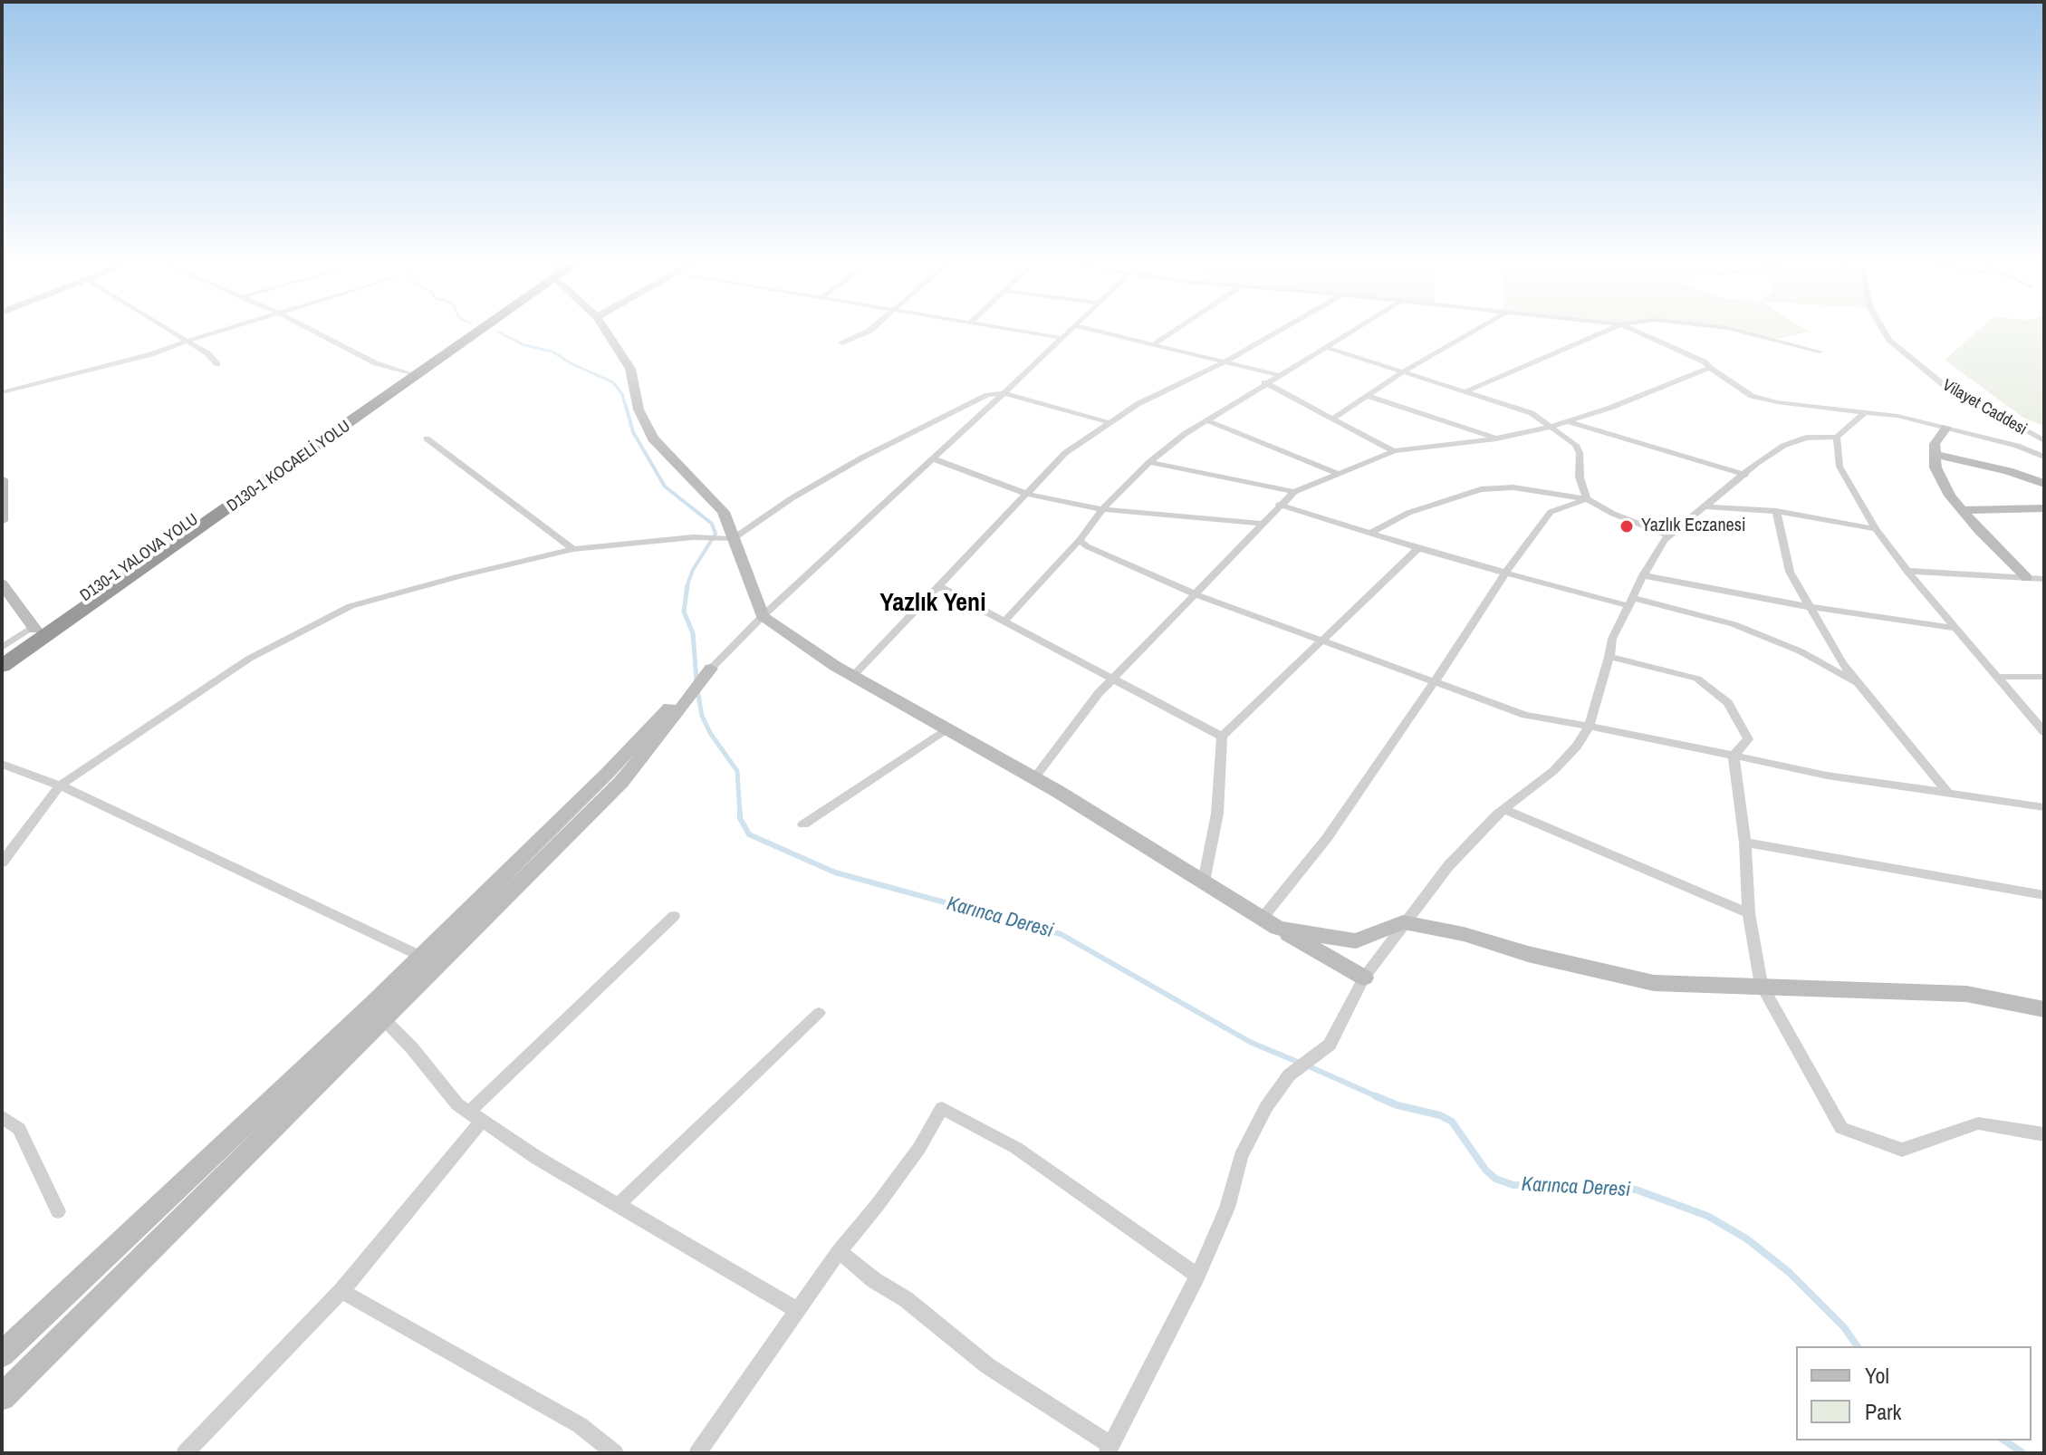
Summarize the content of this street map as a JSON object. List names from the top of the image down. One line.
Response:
{"streets":{"highway":["D130-1 KOCAELİ YOLU","D130-1 YALOVA YOLU"],"street":["Vilayet Caddesi"]},"districts":["Yazlık Yeni"],"water":["Karınca Deresi"],"places":["Yazlık Eczanesi"],"legend":["Yol","Park"]}
